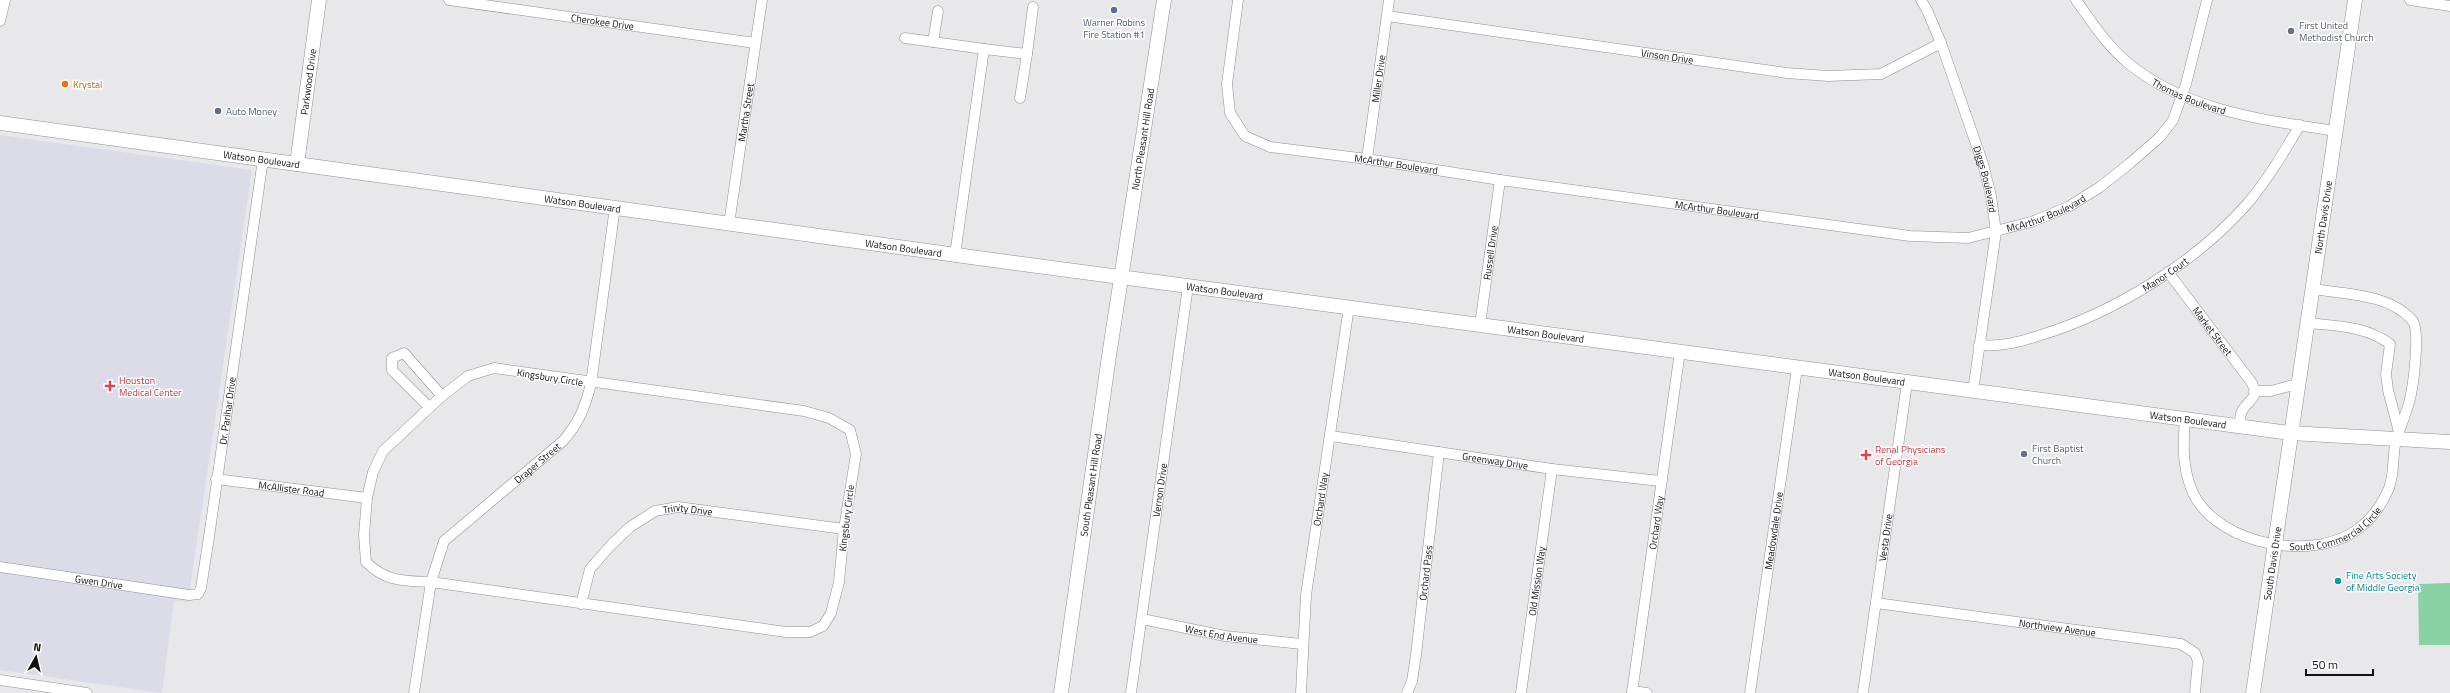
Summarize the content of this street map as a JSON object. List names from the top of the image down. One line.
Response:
{"streets":{"main road":["Parkwood Drive","North Pleasant Hill Road","Watson Boulevard","North Davis Drive","South Pleasant Hill Road","South Davis Drive"],"street":["Cherokee Drive","Vinson Drive","Miller Drive","Thomas Boulevard","Martha Street","McArthur Boulevard","Diggs Boulevard","Russell Drive","Manor Court","Market Street","Kingsbury Circle","Dr. Parihar Drive","Greenway Drive","Draper Street","McAllister Road","Vernon Drive","Orchard Way","Trinity Drive","South Commercial Circle","Meadowdale Drive","Vesta Drive","Orchard Pass","Old Mission Way","Gwen Drive","Northview Avenue","West End Avenue"]},"crossings":[["Cherokee Drive","Martha Street"],["Vinson Drive","Miller Drive"],["Vinson Drive","Diggs Boulevard"],["Miller Drive","McArthur Boulevard"],["Parkwood Drive","Watson Boulevard"],["Thomas Boulevard","McArthur Boulevard"],["Thomas Boulevard","North Davis Drive"],["Thomas Boulevard","Manor Court"],["Martha Street","Watson Boulevard"],["North Pleasant Hill Road","Watson Boulevard"],["North Pleasant Hill Road","South Pleasant Hill Road"],["Watson Boulevard","Diggs Boulevard"],["Watson Boulevard","North Davis Drive"],["Watson Boulevard","Russell Drive"],["Watson Boulevard","Dr. Parihar Drive"],["Watson Boulevard","Draper Street"],["Watson Boulevard","South Pleasant Hill Road"],["Watson Boulevard","Vernon Drive"],["Watson Boulevard","Orchard Way"],["Watson Boulevard","South Commercial Circle"],["Watson Boulevard","Meadowdale Drive"],["Watson Boulevard","Vesta Drive"],["Watson Boulevard","South Davis Drive"],["McArthur Boulevard","Diggs Boulevard"],["McArthur Boulevard","Russell Drive"],["Diggs Boulevard","Manor Court"],["North Davis Drive","South Davis Drive"],["Manor Court","Market Street"],["Kingsbury Circle","Draper Street"],["Kingsbury Circle","McAllister Road"],["Kingsbury Circle","Trinity Drive"],["Dr. Parihar Drive","McAllister Road"],["Dr. Parihar Drive","Gwen Drive"],["Greenway Drive","Orchard Way"],["Greenway Drive","Orchard Pass"],["Greenway Drive","Old Mission Way"],["Vernon Drive","West End Avenue"],["Orchard Way","West End Avenue"],["South Commercial Circle","South Davis Drive"],["Vesta Drive","Northview Avenue"]],"places":{"other":["Warner Robins Fire Station #1","First United Methodist Church","Krystal","Auto Money","First Baptist Church","Fine Arts Society of Middle Georgia"],"health":["Houston Medical Center","Renal Physicians of Georgia"]},"scale_bar":"50 m","north":"top"}
